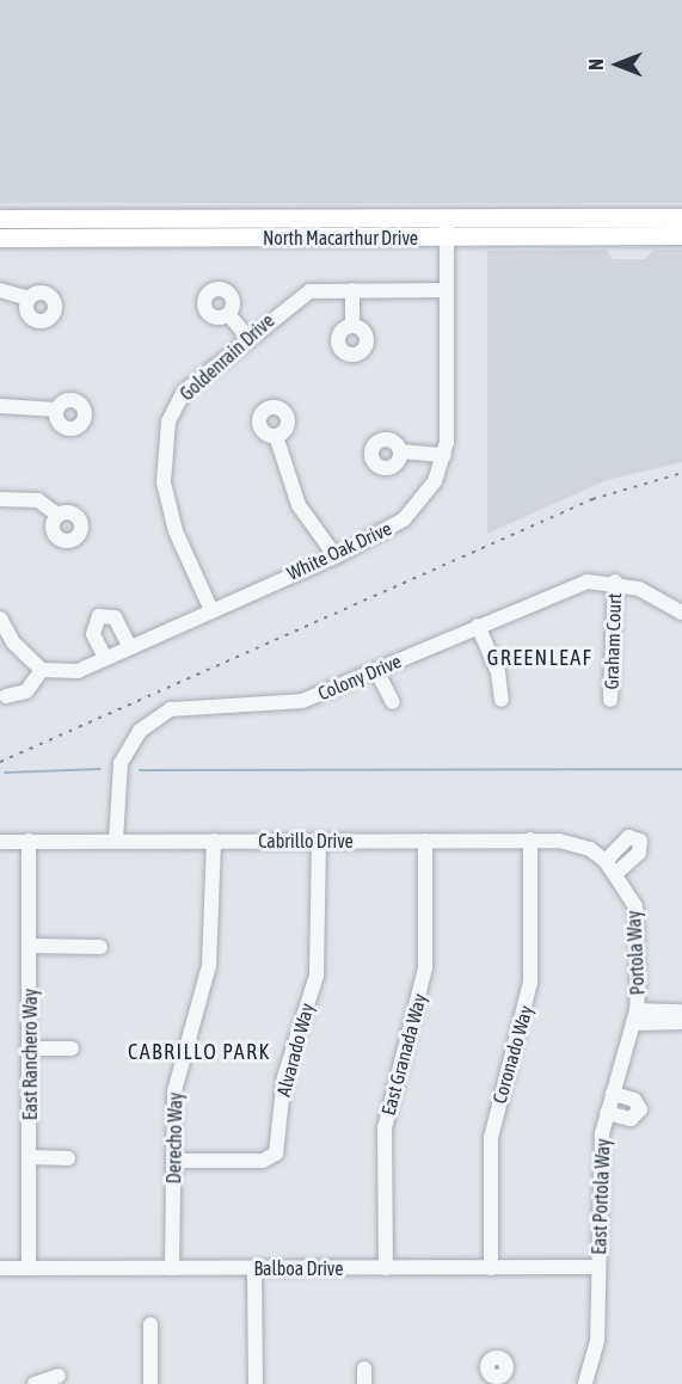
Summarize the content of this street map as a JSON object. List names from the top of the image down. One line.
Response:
{"streets":{"main road":["North Macarthur Drive"],"street":["Goldenrain Drive","White Oak Drive","Graham Court","Colony Drive","Cabrillo Drive","Portola Way","Alvarado Way","East Ranchero Way","East Granada Way","Coronado Way","Derecho Way","East Portola Way","Balboa Drive"]},"crossings":[["North Macarthur Drive","White Oak Drive"],["Goldenrain Drive","White Oak Drive"],["Graham Court","Colony Drive"],["Colony Drive","Cabrillo Drive"],["Cabrillo Drive","Portola Way"],["Cabrillo Drive","Alvarado Way"],["Cabrillo Drive","East Ranchero Way"],["Cabrillo Drive","East Granada Way"],["Cabrillo Drive","Coronado Way"],["Cabrillo Drive","Derecho Way"],["Portola Way","East Portola Way"],["Alvarado Way","Derecho Way"],["East Ranchero Way","Balboa Drive"],["East Granada Way","Balboa Drive"],["Coronado Way","Balboa Drive"],["Derecho Way","Balboa Drive"],["East Portola Way","Balboa Drive"]],"districts":["GREENLEAF","CABRILLO PARK"],"north":"left"}
